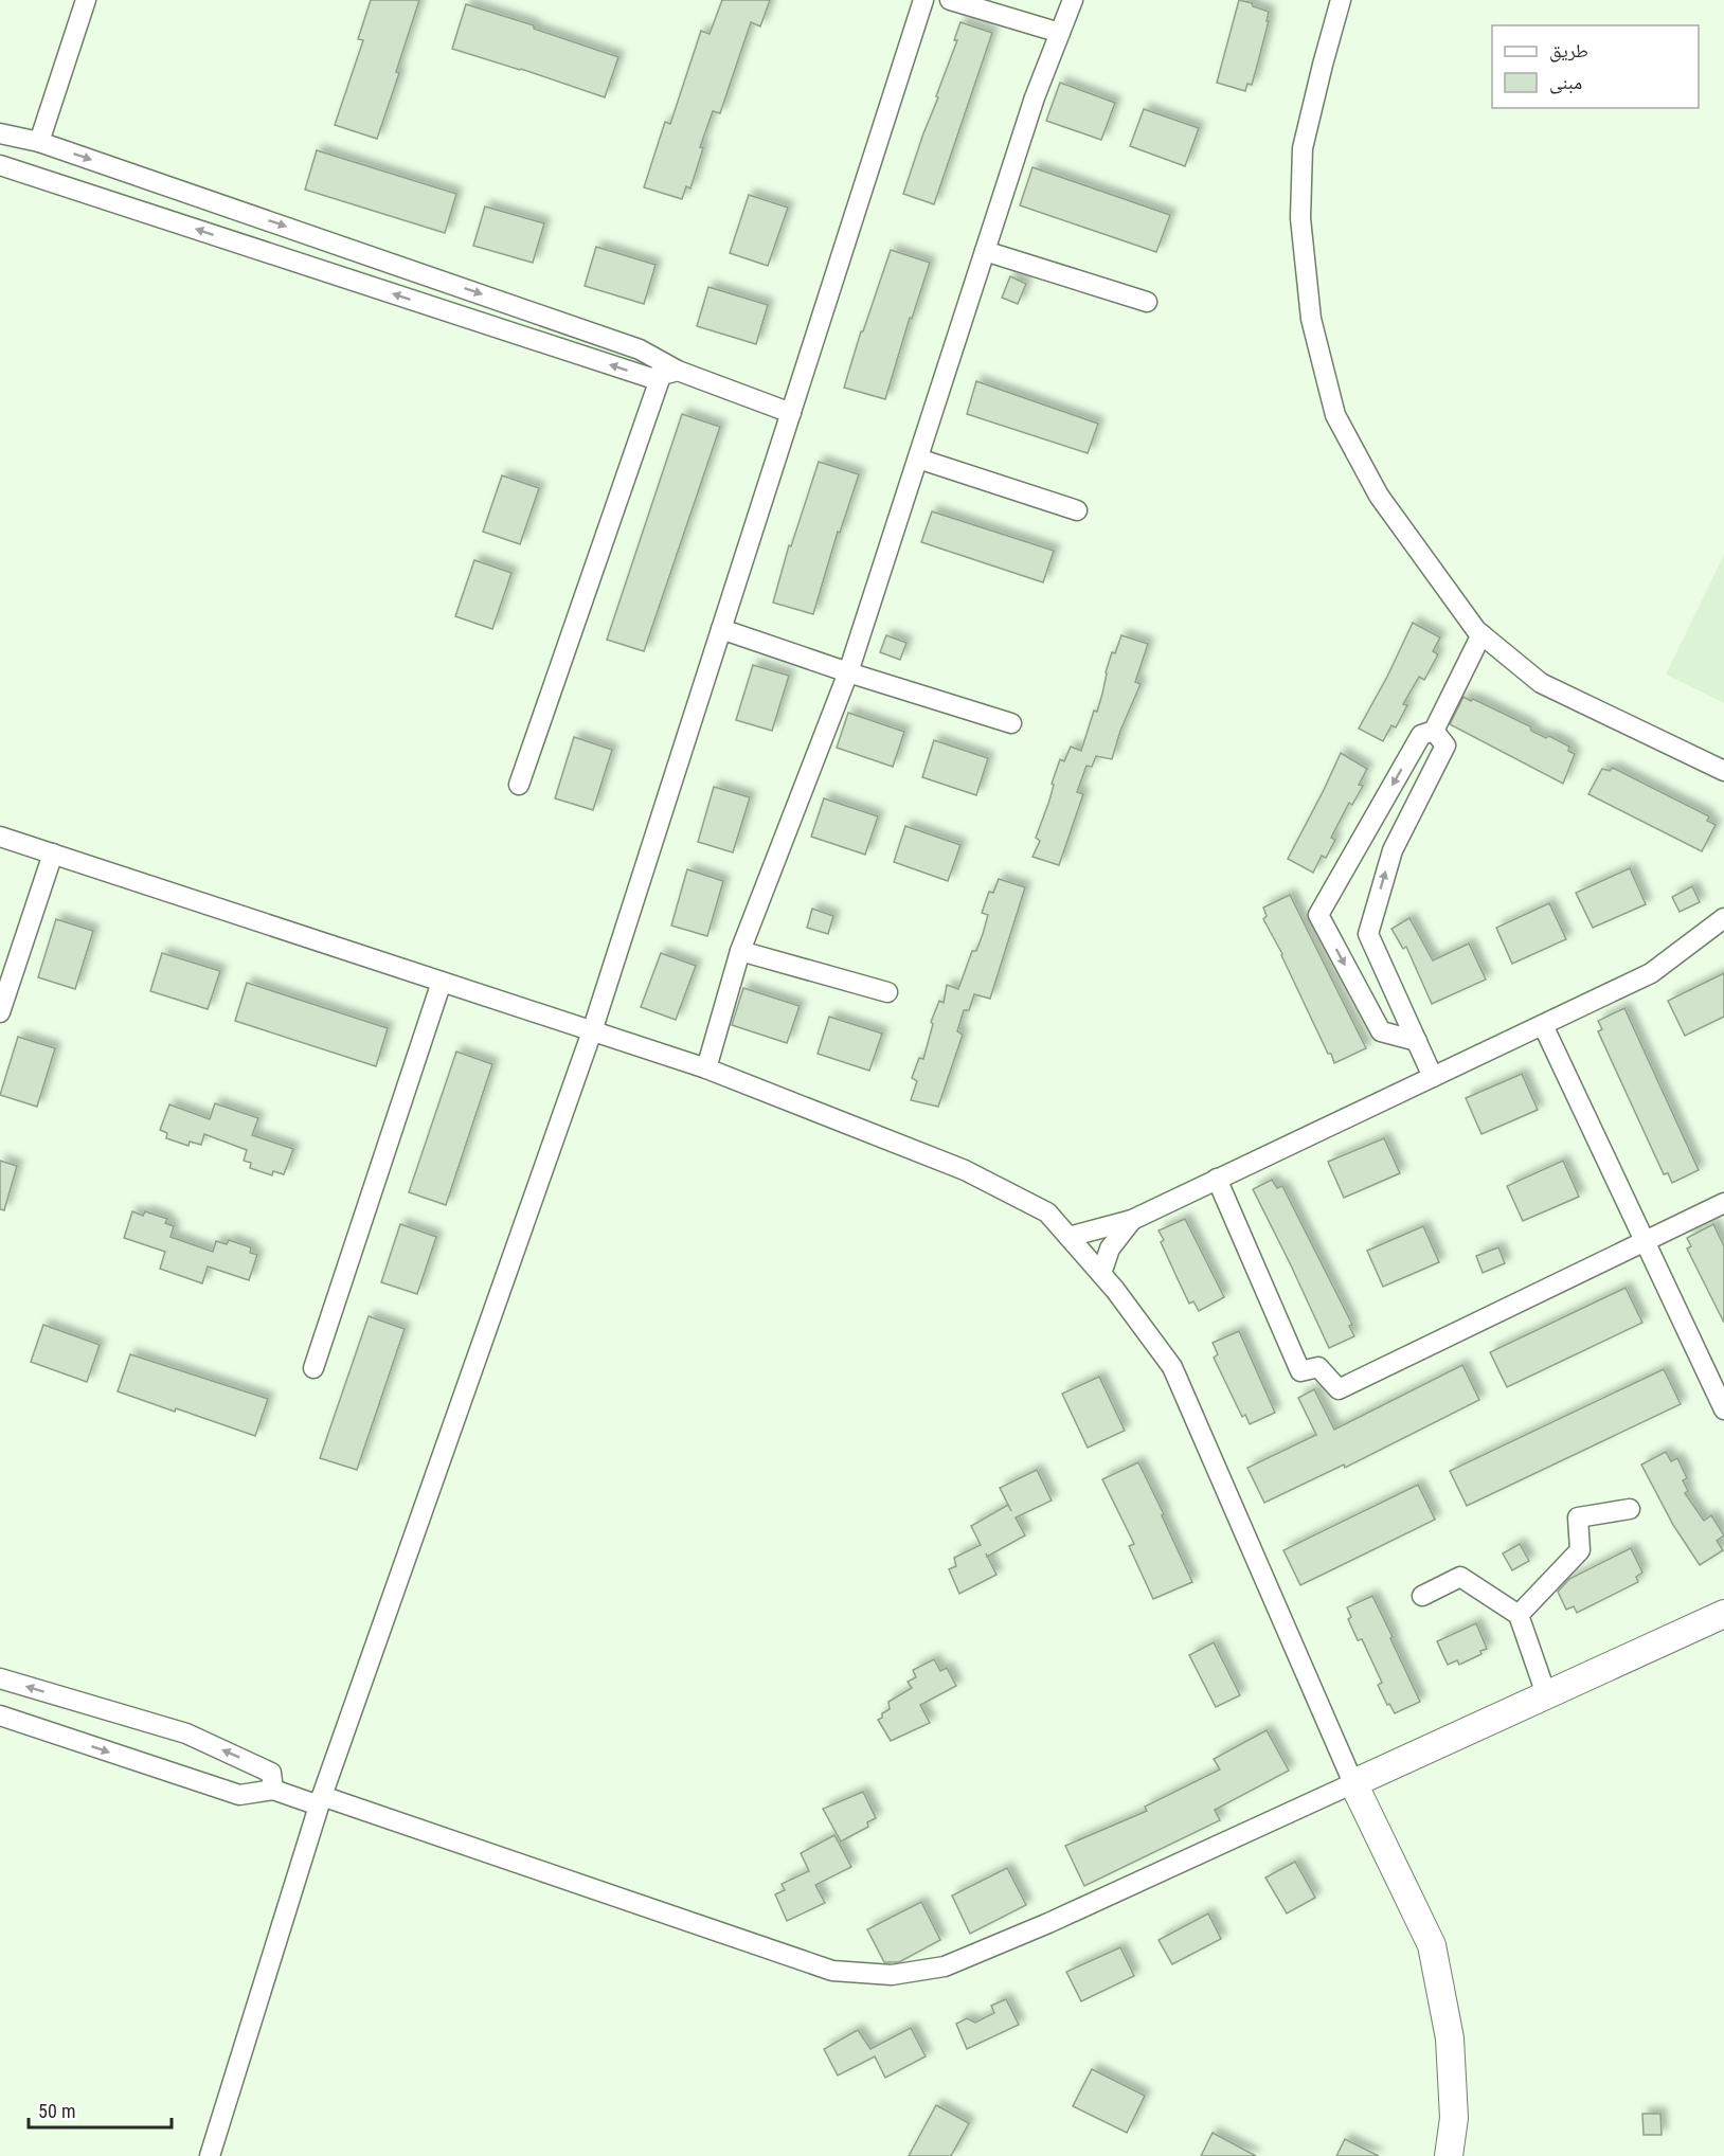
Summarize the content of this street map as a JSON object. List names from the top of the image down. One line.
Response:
{"legend":["طريق","مبنى"],"scale_bar":"50 m"}
